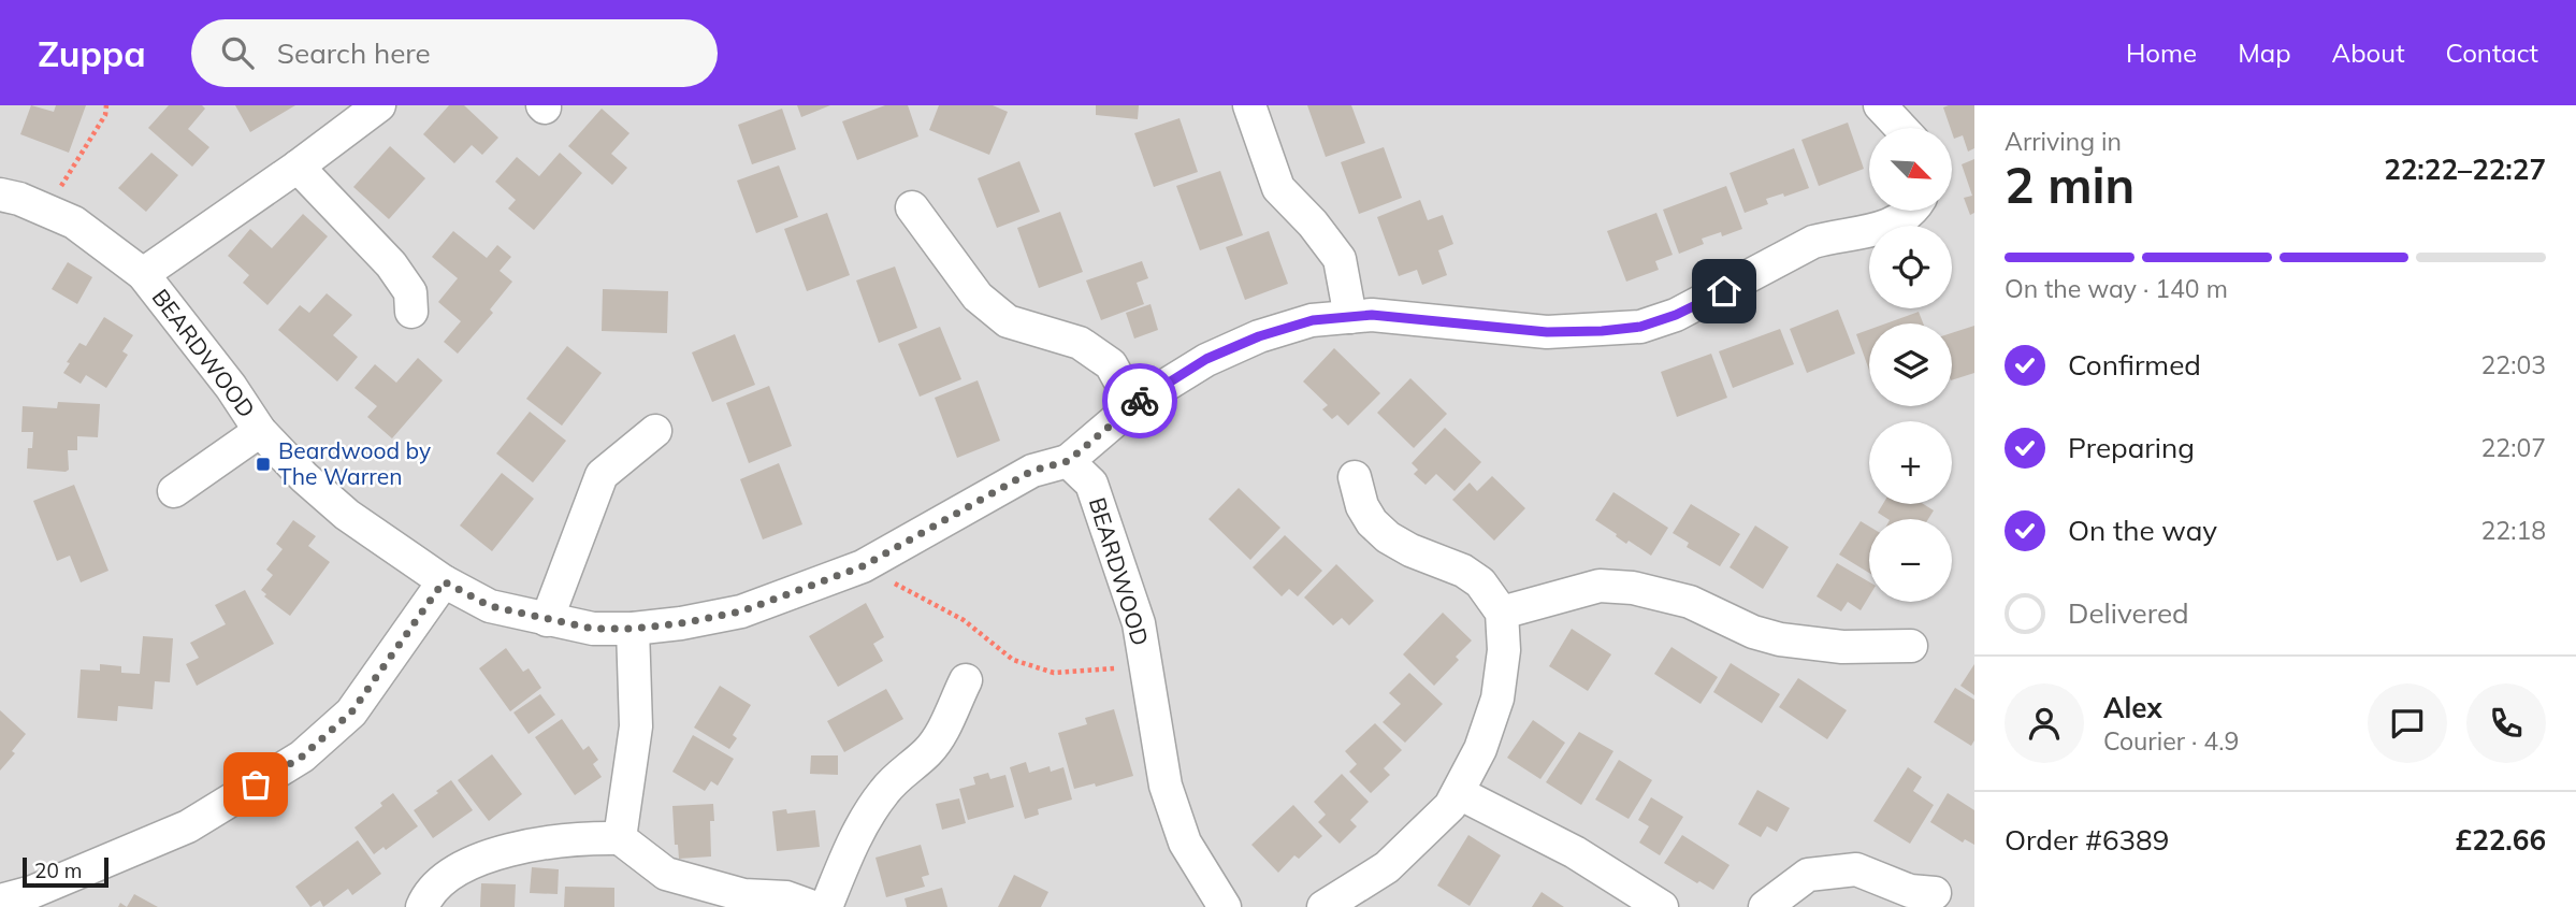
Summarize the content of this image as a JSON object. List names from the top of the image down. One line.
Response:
{"streets":{"street":["BEARDWOOD"]},"places":{"transit":["Beardwood by The Warren"]},"scale_bar":"20 m","north":"bottom right","page":{"header":"Zuppa","search":"Search here","nav":["Home","Map","About","Contact"],"heading":["2 min","Arriving in","22:22–22:27"],"panel":["Alex","Courier · 4.9","Order #6389","£22.66"],"map_buttons":["+","−"],"bar":"On the way · 140 m","list":[["Confirmed","22:03"],["Preparing","22:07"],["On the way","22:18"],"Delivered"],"scale":"20 m"}}
